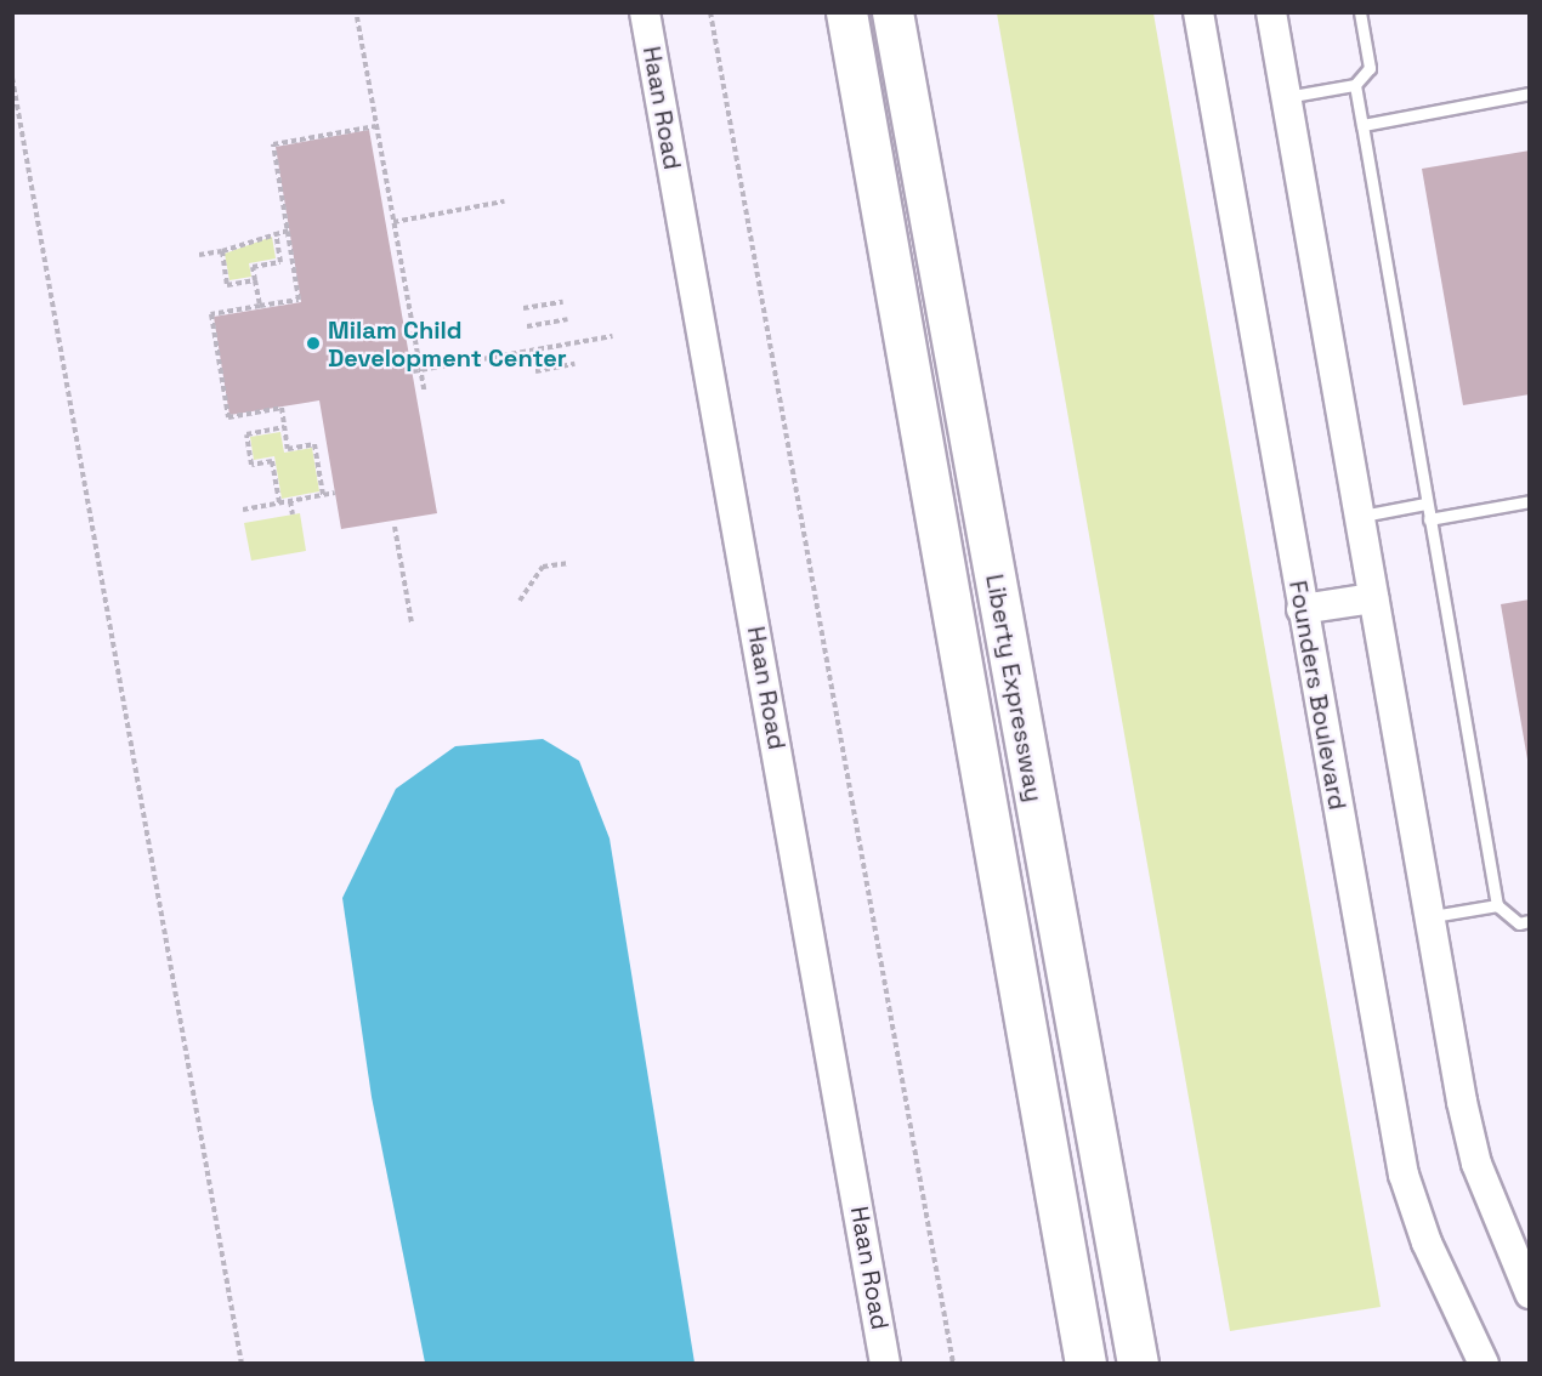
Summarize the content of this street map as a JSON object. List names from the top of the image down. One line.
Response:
{"streets":{"highway":["Liberty Expressway"],"street":["Haan Road","Founders Boulevard"]},"places":["Milam Child Development Center"]}
